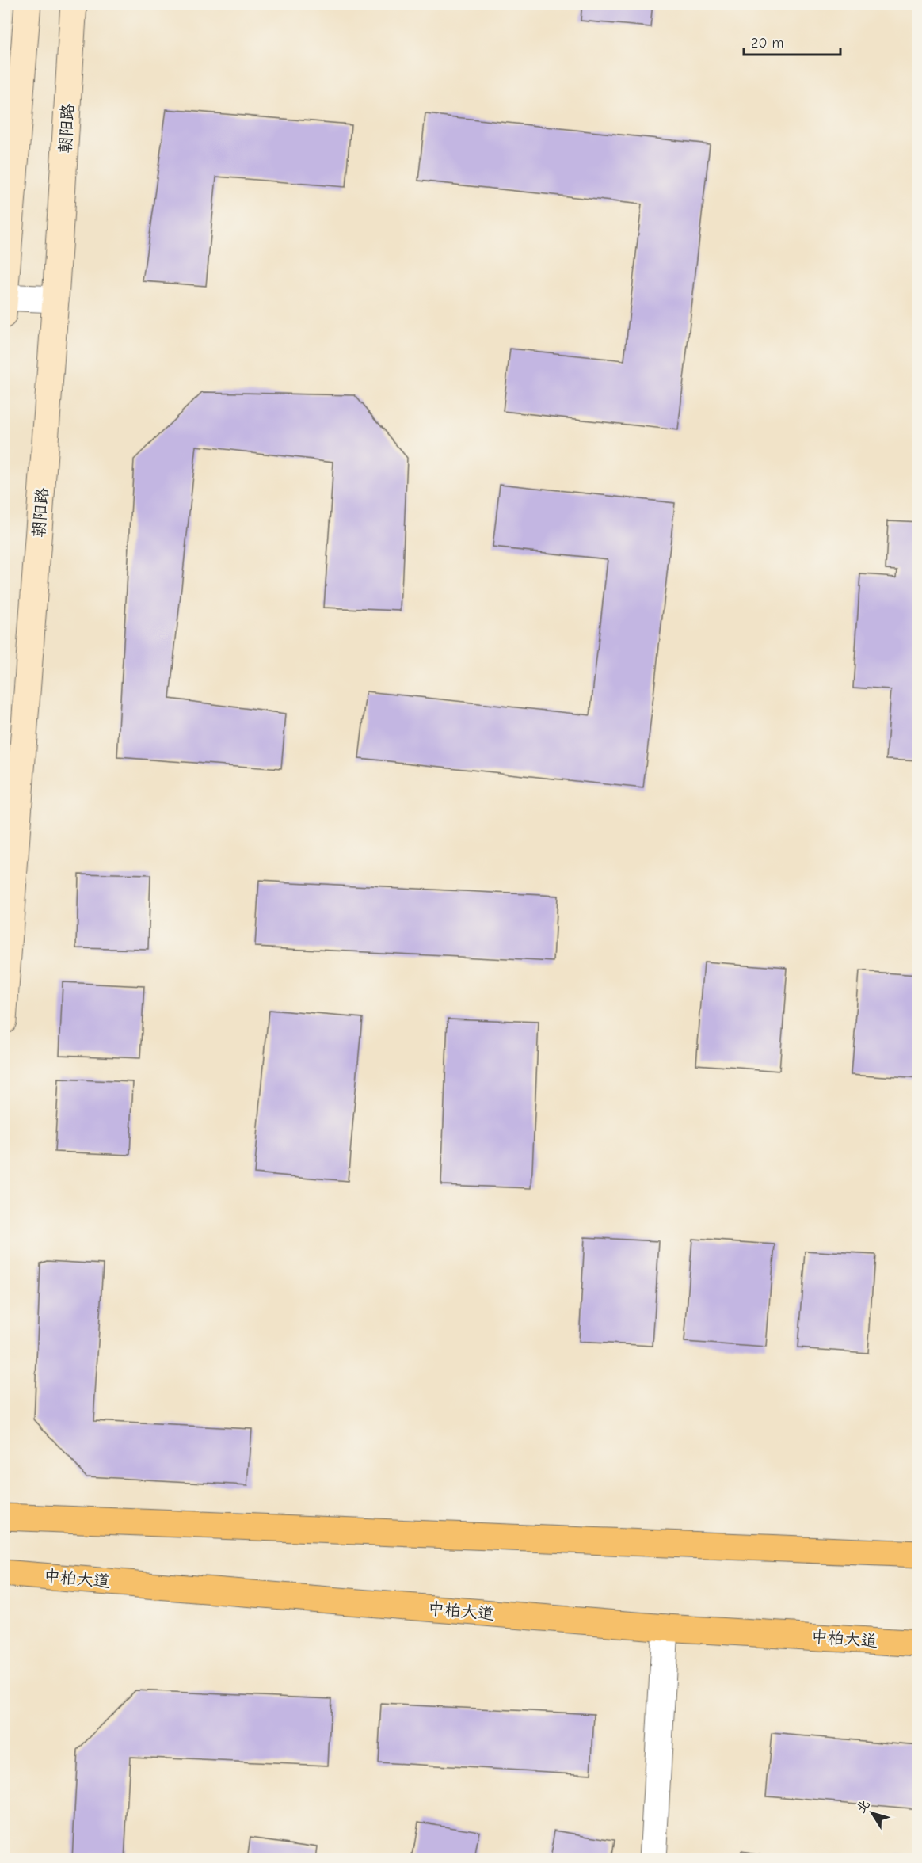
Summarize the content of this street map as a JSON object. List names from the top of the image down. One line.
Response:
{"streets":{"main road":["朝阳路","中柏大道"]},"scale_bar":"20 m","north":"top left"}
